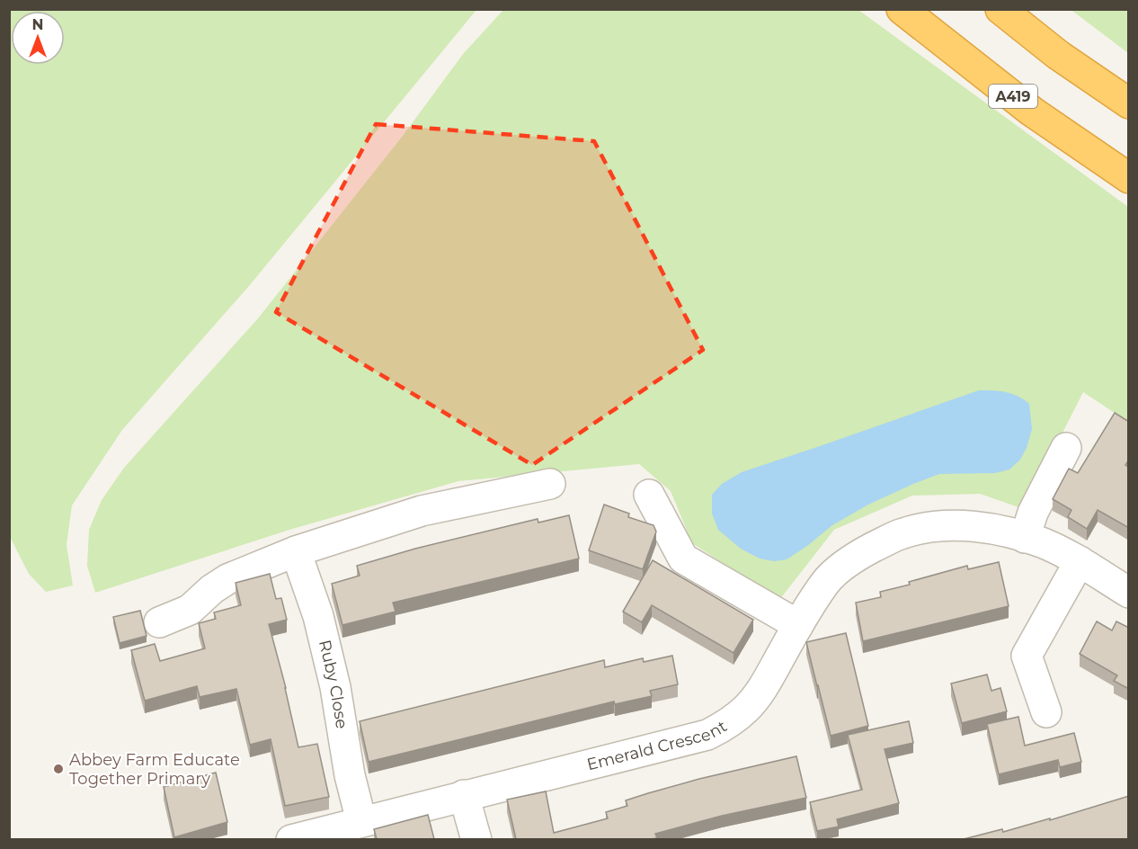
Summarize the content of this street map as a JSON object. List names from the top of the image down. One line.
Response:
{"streets":{"highway":["A419"],"street":["Ruby Close","Emerald Crescent"]},"crossings":[["Ruby Close","Emerald Crescent"]],"places":["Abbey Farm Educate Together Primary"],"north":"top"}
